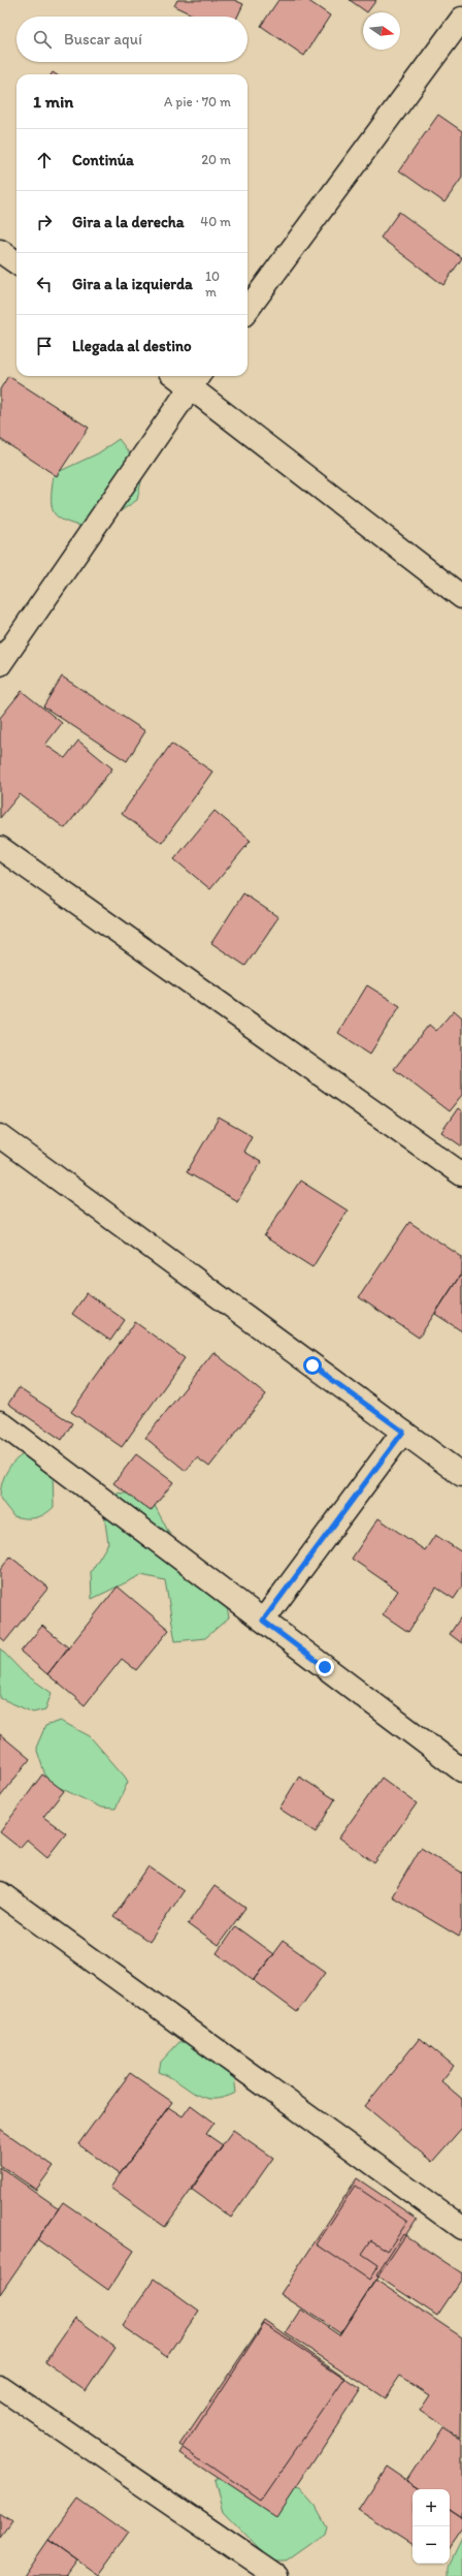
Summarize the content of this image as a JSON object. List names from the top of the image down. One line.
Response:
{"north":"right","page":{"search":"Buscar aquí","heading":["1 min","A pie · 70 m"],"list":[["Continúa","20 m"],["Gira a la derecha","40 m"],["Gira a la izquierda","10 m"],"Llegada al destino"],"map_buttons":["+","−"]}}
